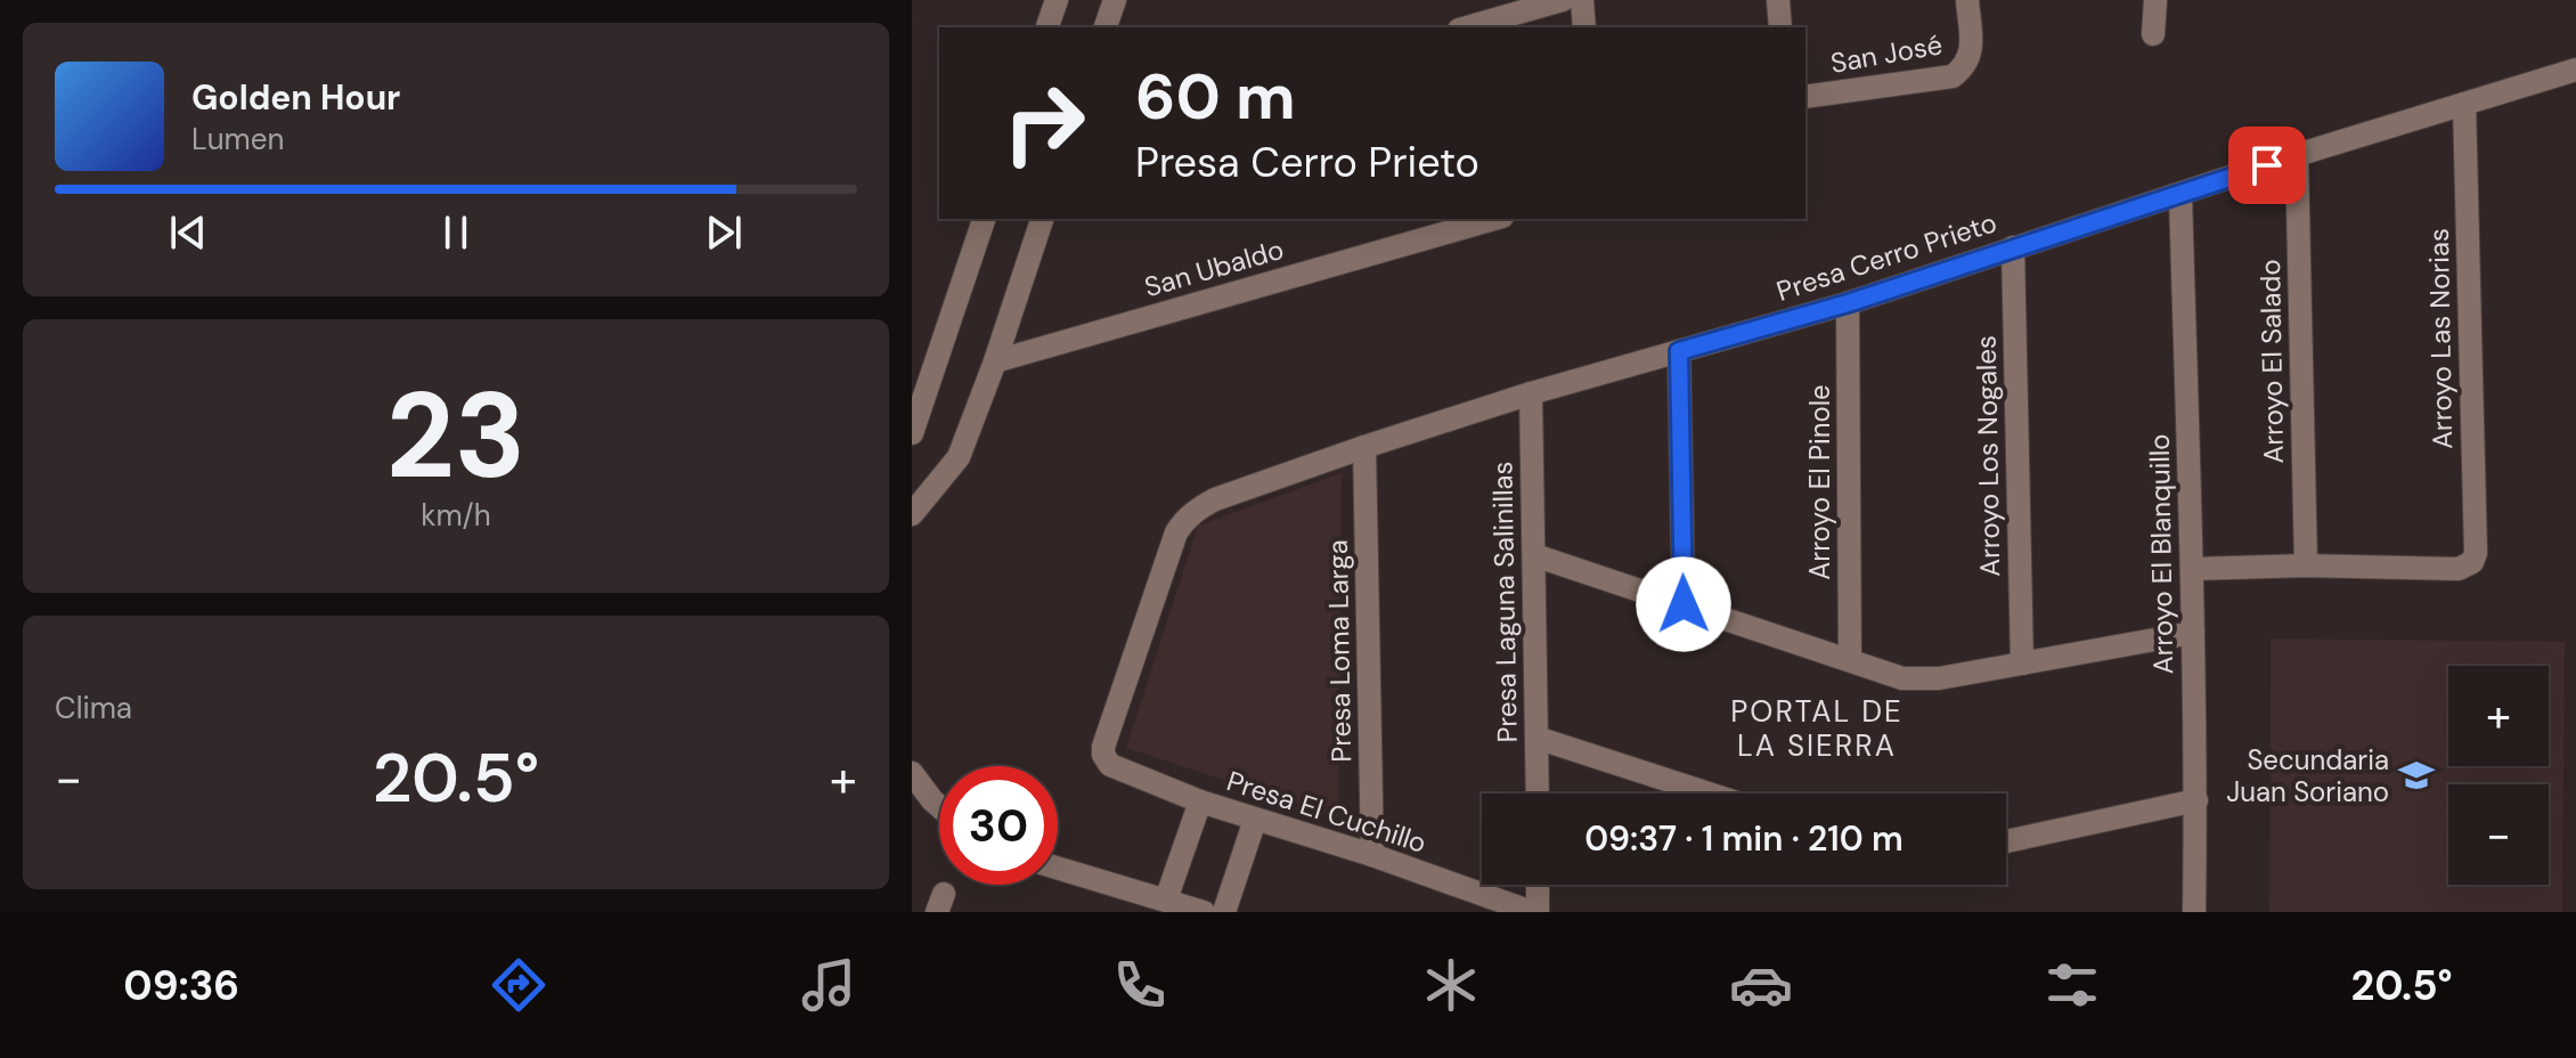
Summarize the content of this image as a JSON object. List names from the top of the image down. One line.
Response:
{"streets":{"street":["San José","Presa Cerro Prieto","San Ubaldo","Arroyo Las Norias","Arroyo El Salado","Arroyo Los Nogales","Arroyo El Pinole","Arroyo El Blanquillo","Presa Laguna Salinillas","Presa Loma Larga","Presa El Cuchillo"]},"crossings":[["Presa Cerro Prieto","Arroyo Las Norias"],["Presa Cerro Prieto","Arroyo El Salado"],["Presa Cerro Prieto","Arroyo Los Nogales"],["Presa Cerro Prieto","Arroyo El Pinole"],["Presa Cerro Prieto","Arroyo El Blanquillo"],["Presa Cerro Prieto","Presa Laguna Salinillas"],["Presa Cerro Prieto","Presa Loma Larga"],["Presa Cerro Prieto","Presa El Cuchillo"],["Arroyo Las Norias","Arroyo El Salado"],["Presa Loma Larga","Presa El Cuchillo"]],"districts":["PORTAL DE LA SIERRA"],"places":{"school or university":["Secundaria Juan Soriano"]},"page":{"turn":["60 m","Presa Cerro Prieto"],"song":["Golden Hour","Lumen"],"tile":[["23","km/h"],"Clima"],"map_buttons":["+","−"],"heat":["−","20.5°","+"],"limit":"30","trip":"09:37 · 1 min · 210 m","tabs":["09:36","20.5°"]}}
